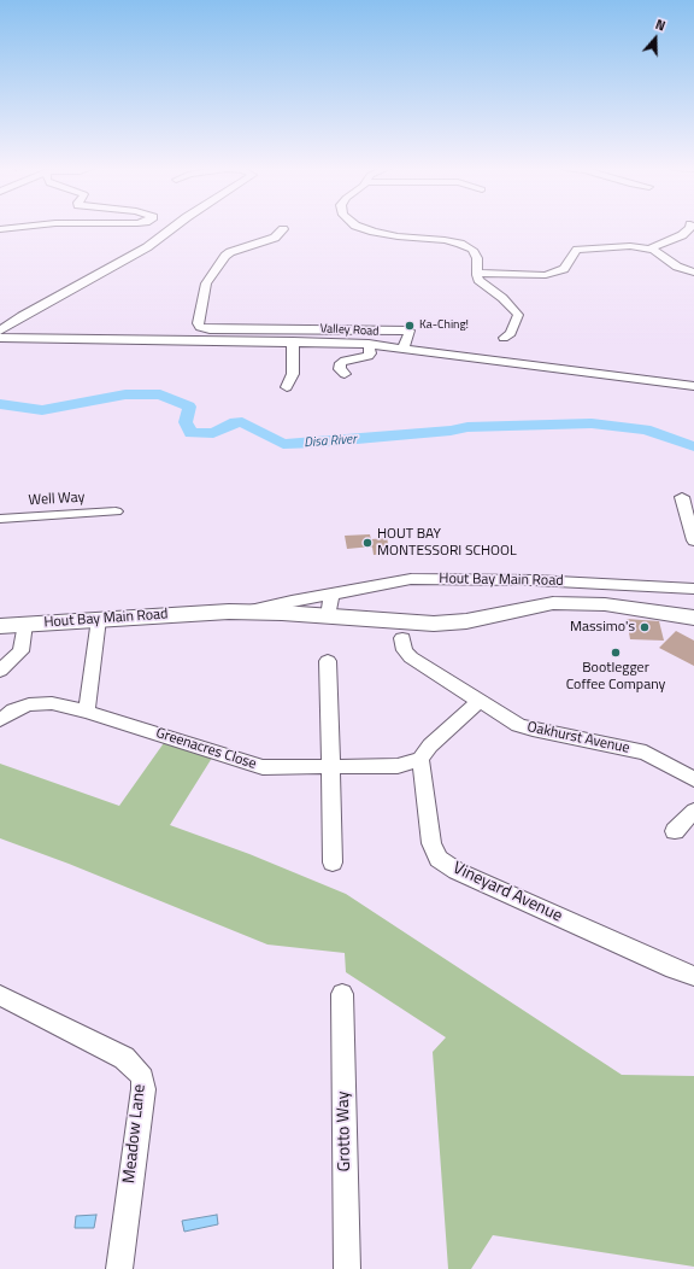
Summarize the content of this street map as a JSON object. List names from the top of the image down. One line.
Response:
{"streets":{"main road":["Hout Bay Main Road"],"street":["Valley Road","Well Way","Oakhurst Avenue","Greenacres Close","Vineyard Avenue","Grotto Way","Meadow Lane"]},"crossings":[["Greenacres Close","Vineyard Avenue"]],"water":["Disa River"],"places":["Ka-Ching!","HOUT BAY MONTESSORI SCHOOL","Massimo's","Bootlegger Coffee Company"],"north":"top"}
